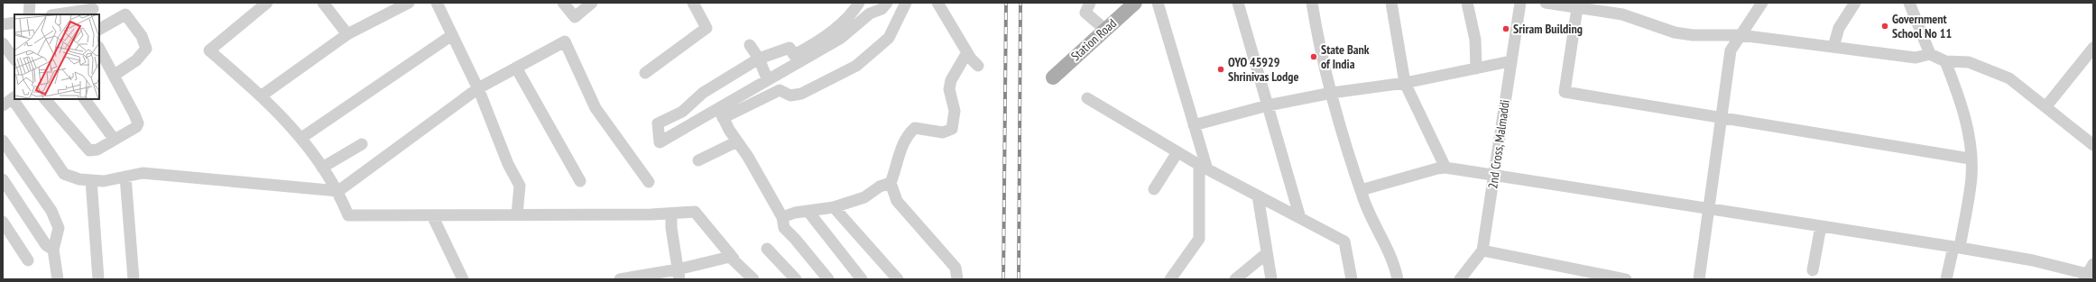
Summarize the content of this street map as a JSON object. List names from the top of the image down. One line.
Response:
{"streets":{"main road":["Station Road"],"street":["2nd Cross, Malmaddi"]},"places":["Government School No 11","Sriram Building","State Bank of India","OYO 45929 Shrinivas Lodge"]}
